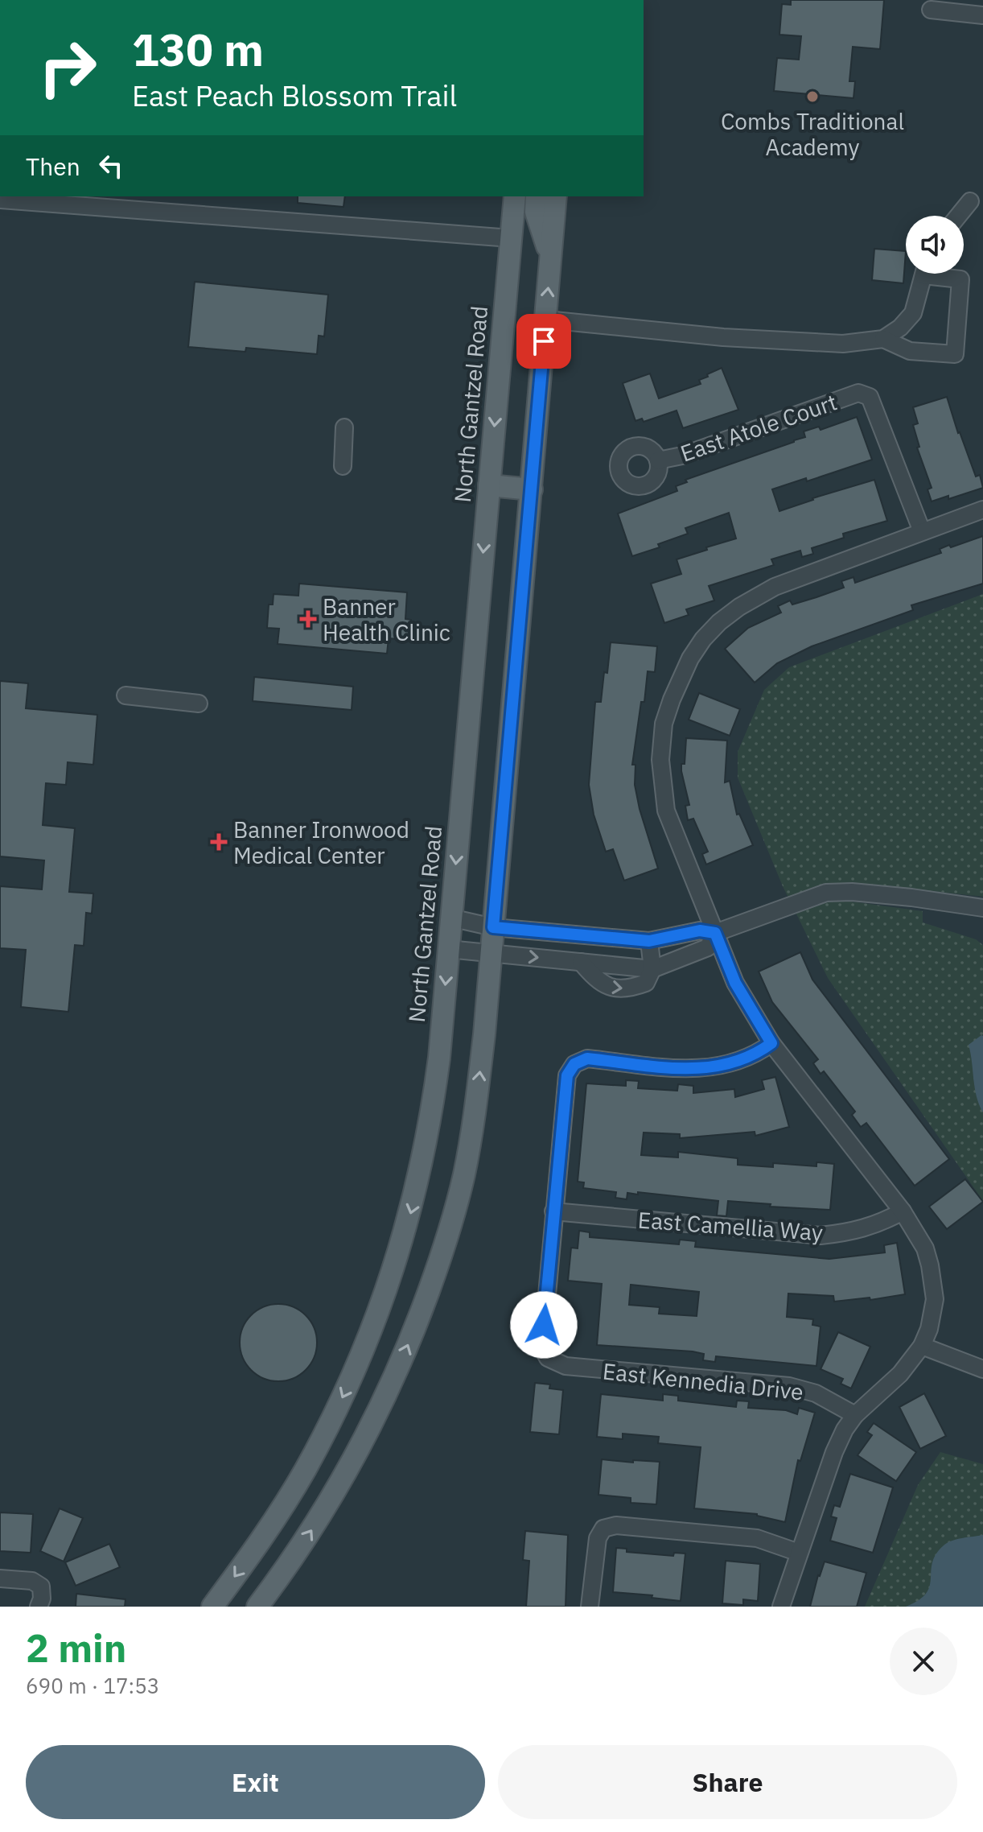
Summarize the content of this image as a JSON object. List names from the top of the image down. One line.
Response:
{"streets":{"main road":["North Gantzel Road"],"street":["East Atole Court","East Camellia Way","East Kennedia Drive"]},"crossings":[["East Camellia Way","East Kennedia Drive"]],"places":{"other":["Combs Traditional Academy"],"health":["Banner Health Clinic","Banner Ironwood Medical Center"]},"page":{"turn":["130 m","East Peach Blossom Trail"],"then":"Then","heading":["2 min","690 m · 17:53"],"buttons":["Exit","Share"]}}
